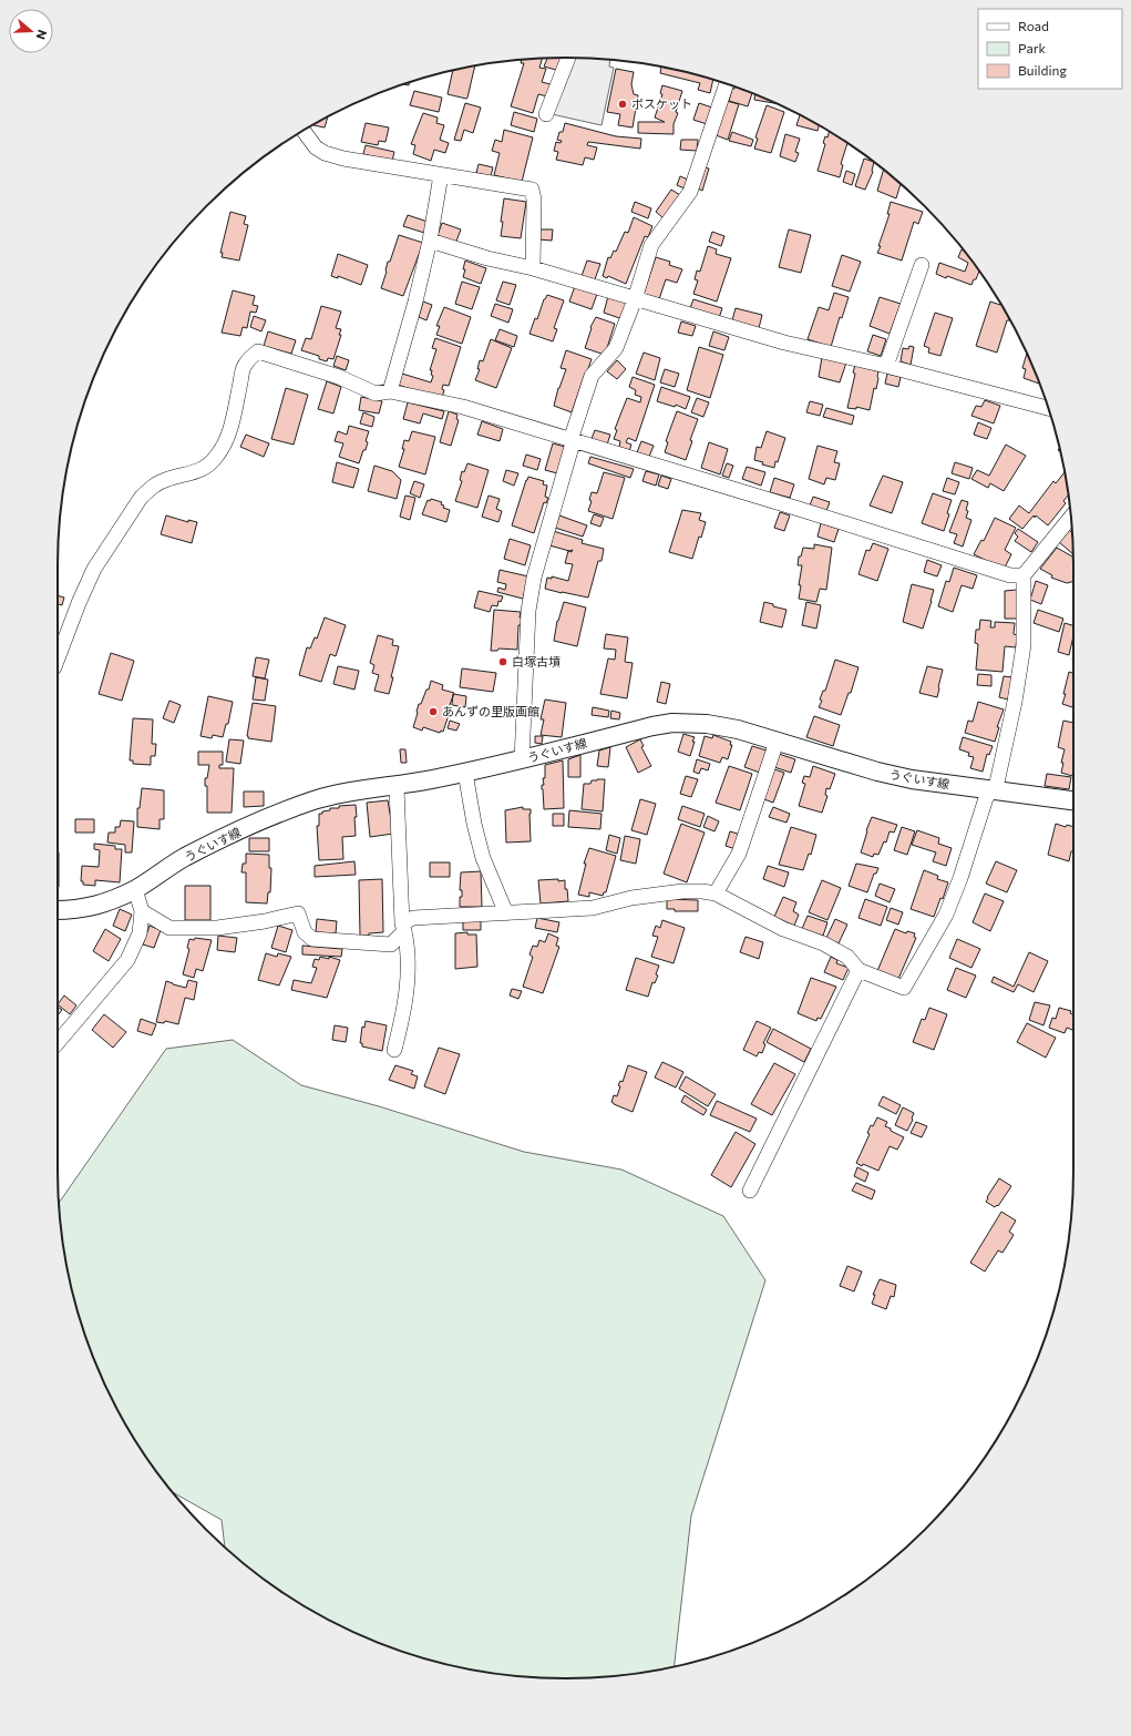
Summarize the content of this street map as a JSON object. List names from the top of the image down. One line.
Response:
{"streets":{"street":["うぐいす線"]},"places":["ボスケット","白塚古墳","あんずの里版画館"],"legend":["Road","Park","Building"],"north":"right"}
